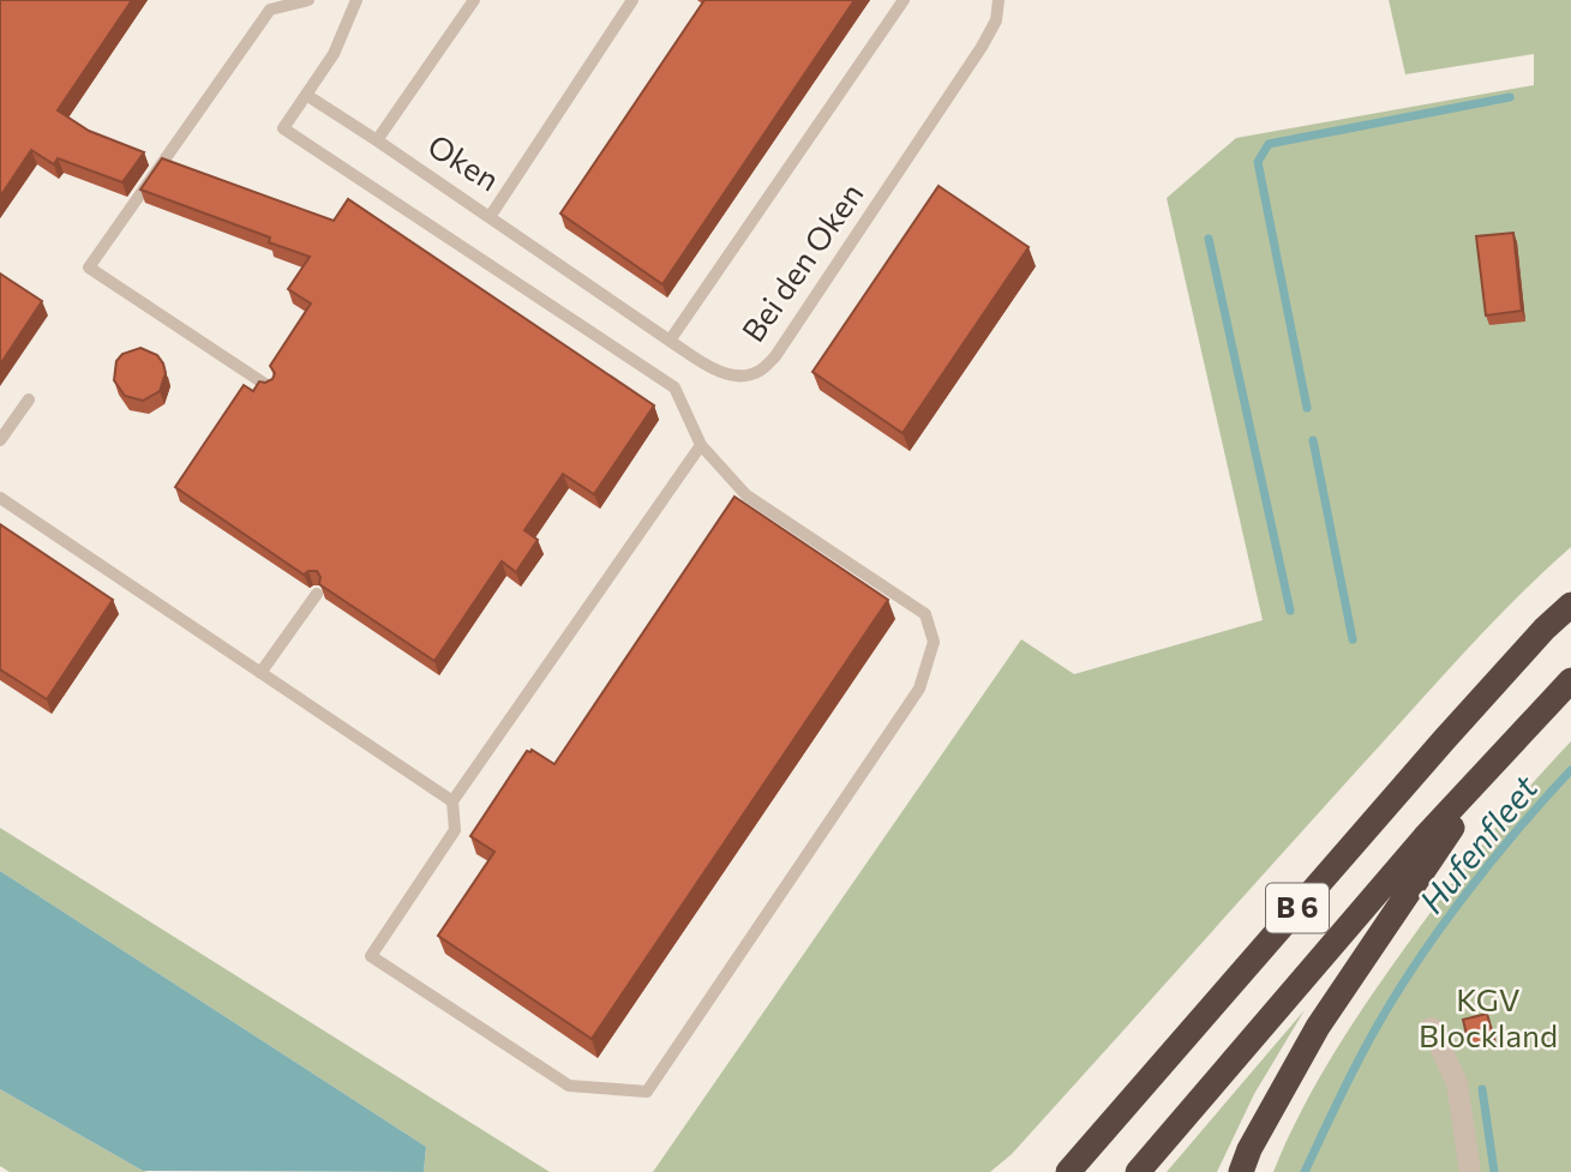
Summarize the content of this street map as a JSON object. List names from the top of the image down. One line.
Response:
{"streets":{"highway":["B 6"],"lane":["Oken","Bei den Oken"]},"crossings":[["Oken","Bei den Oken"]],"water":["Hufenfleet"],"parks":["KGV Blockland"]}
